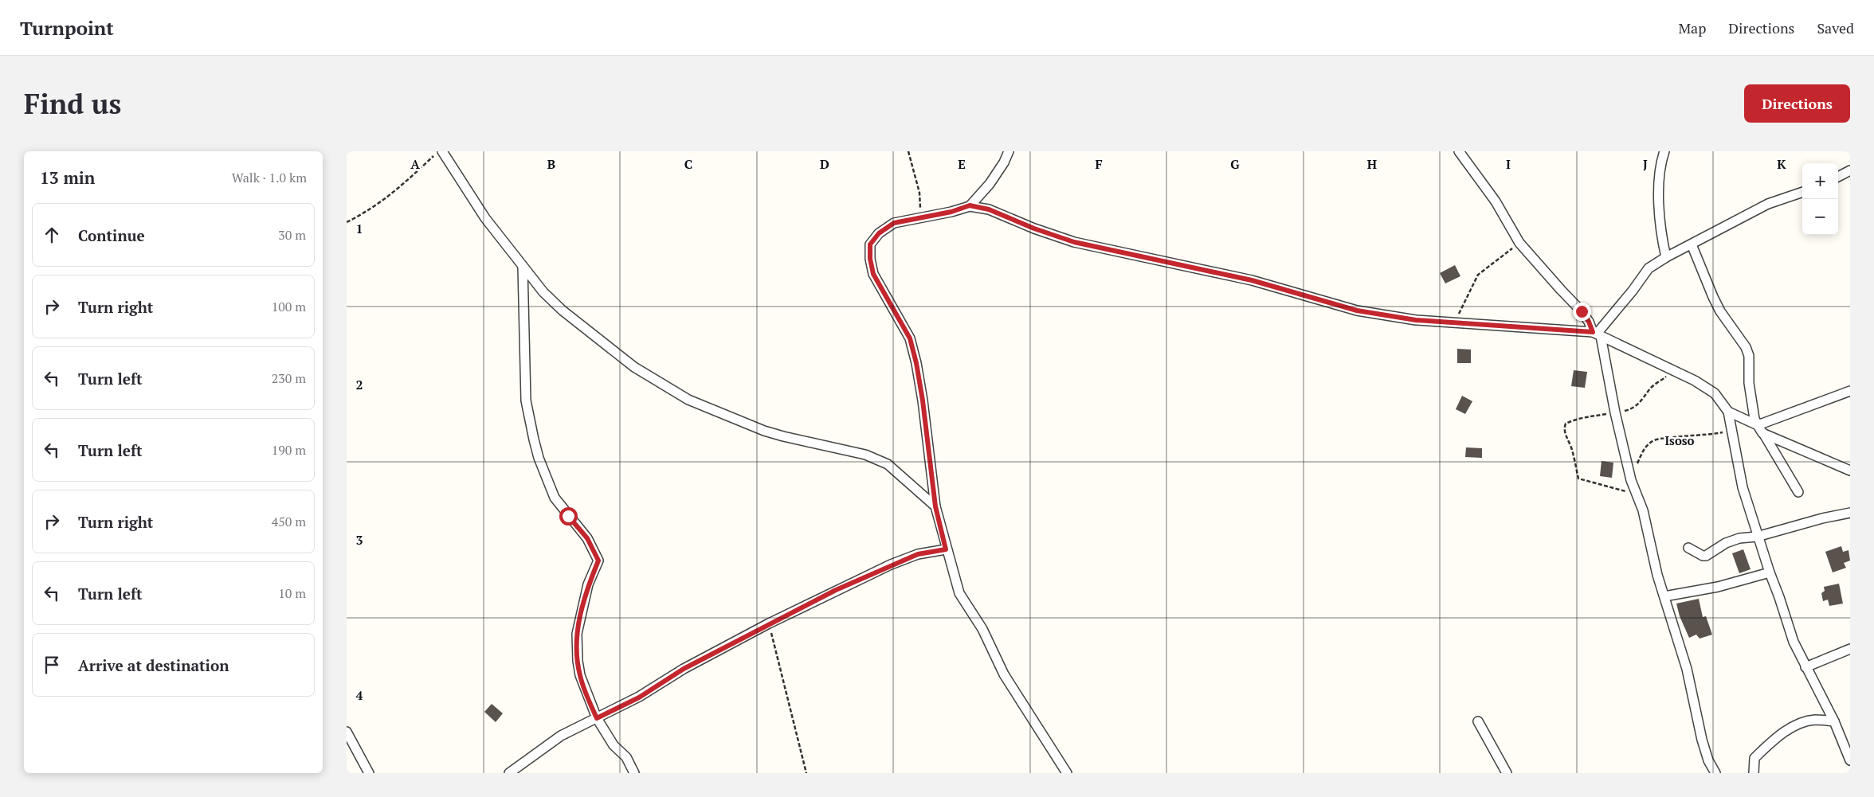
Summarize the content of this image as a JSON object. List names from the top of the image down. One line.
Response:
{"districts":["Isoso"],"page":{"header":"Turnpoint","nav":["Map","Directions","Saved"],"buttons":"Directions","title":"Find us","heading":["13 min","Walk · 1.0 km"],"map_buttons":["+","−"],"list":[["Continue","30 m"],["Turn right","100 m"],["Turn left","230 m"],["Turn left","190 m"],["Turn right","450 m"],["Turn left","10 m"],"Arrive at destination"]},"grid":{"columns":["A","B","C","D","E","F","G","H","I","J","K"],"rows":["1","2","3","4"]}}
